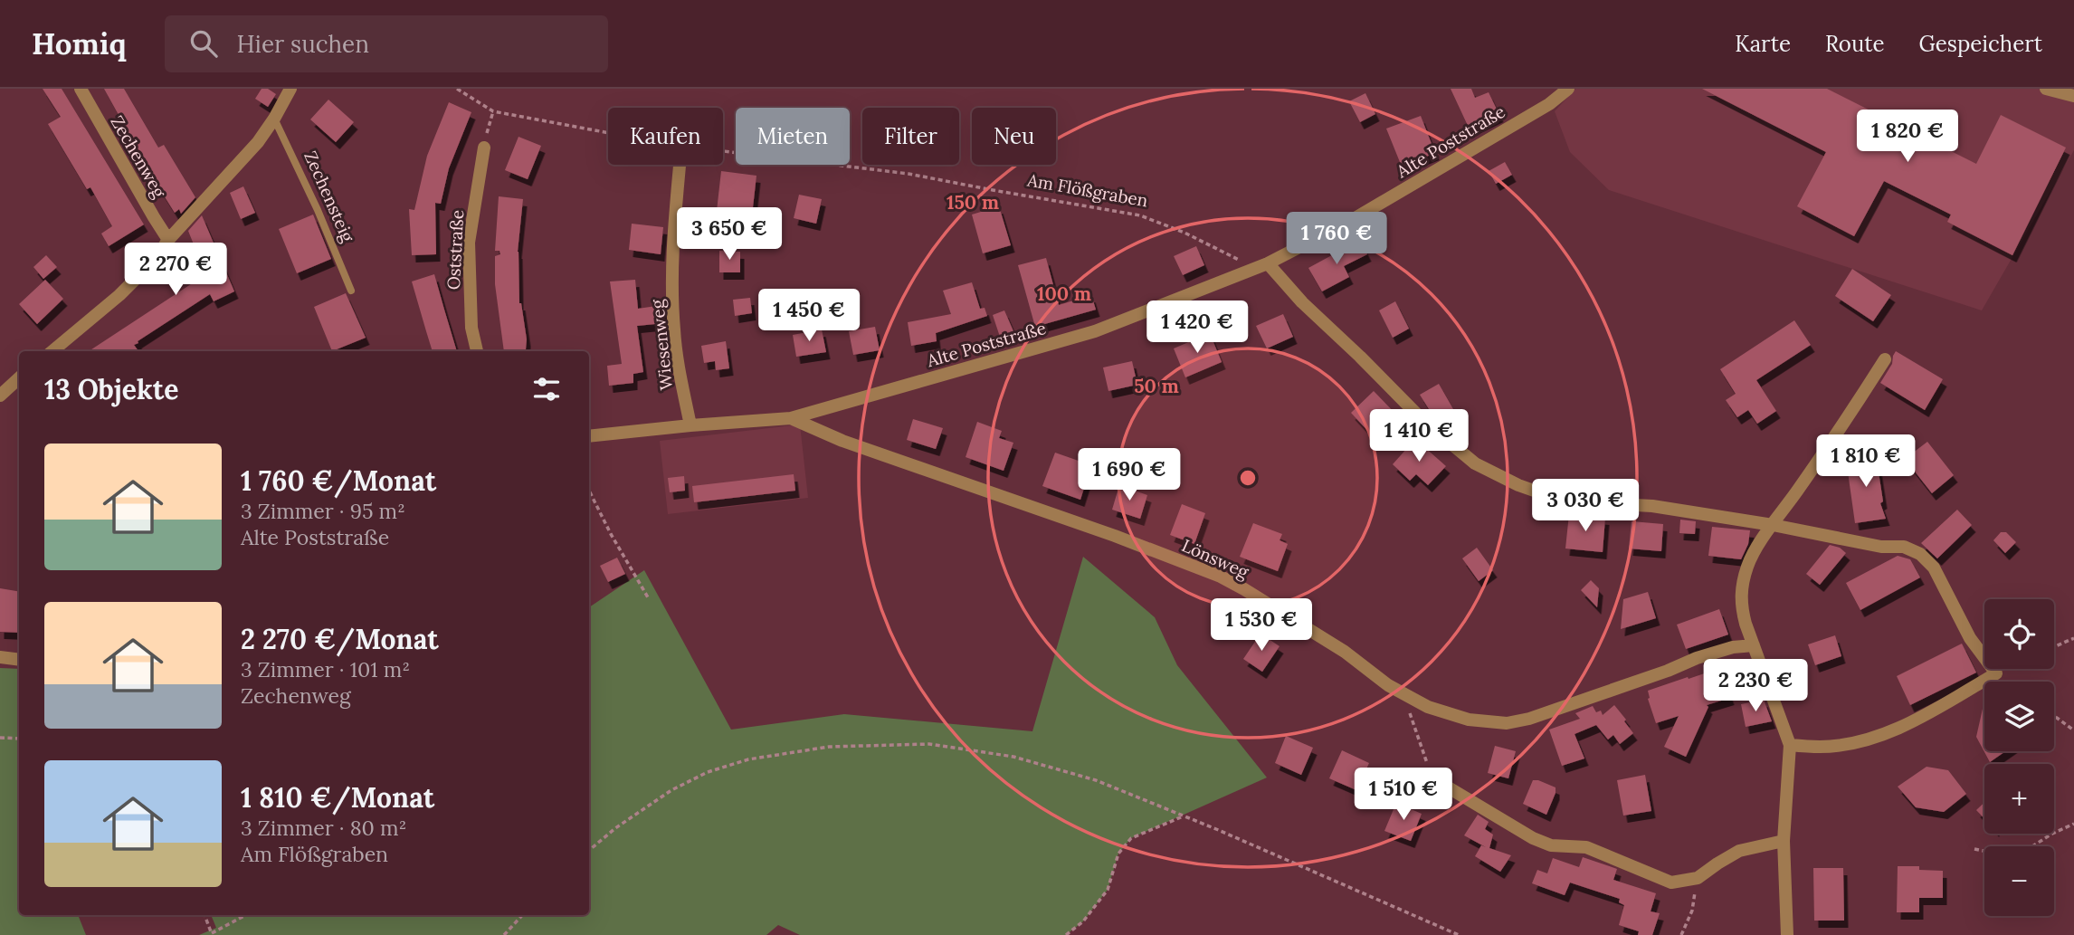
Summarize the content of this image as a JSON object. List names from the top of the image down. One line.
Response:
{"streets":{"street":["Alte Poststraße","Zechenweg","Oststraße","Wiesenweg","Lönsweg"],"lane":["Zechensteig"],"path":["Am Flößgraben"]},"crossings":[["Alte Poststraße","Am Flößgraben"],["Alte Poststraße","Wiesenweg"],["Alte Poststraße","Lönsweg"]],"page":{"header":"Homiq","search":"Hier suchen","nav":["Karte","Route","Gespeichert"],"chip":["Kaufen","Mieten","Filter","Neu"],"price":["1 820 €","3 650 €","1 760 €","2 270 €","1 450 €","1 420 €","1 410 €","1 810 €","1 690 €","3 030 €","1 530 €","2 230 €","1 510 €"],"heading":"13 Objekte","list":[{"name":"1 760 €/Monat","note":"3 Zimmer · 95 m² · Alte Poststraße"},{"name":"2 270 €/Monat","note":"3 Zimmer · 101 m² · Zechenweg"},{"name":"1 810 €/Monat","note":"3 Zimmer · 80 m² · Am Flößgraben"}],"map_buttons":["+","−"]},"rings":["150 m","100 m","50 m"]}
